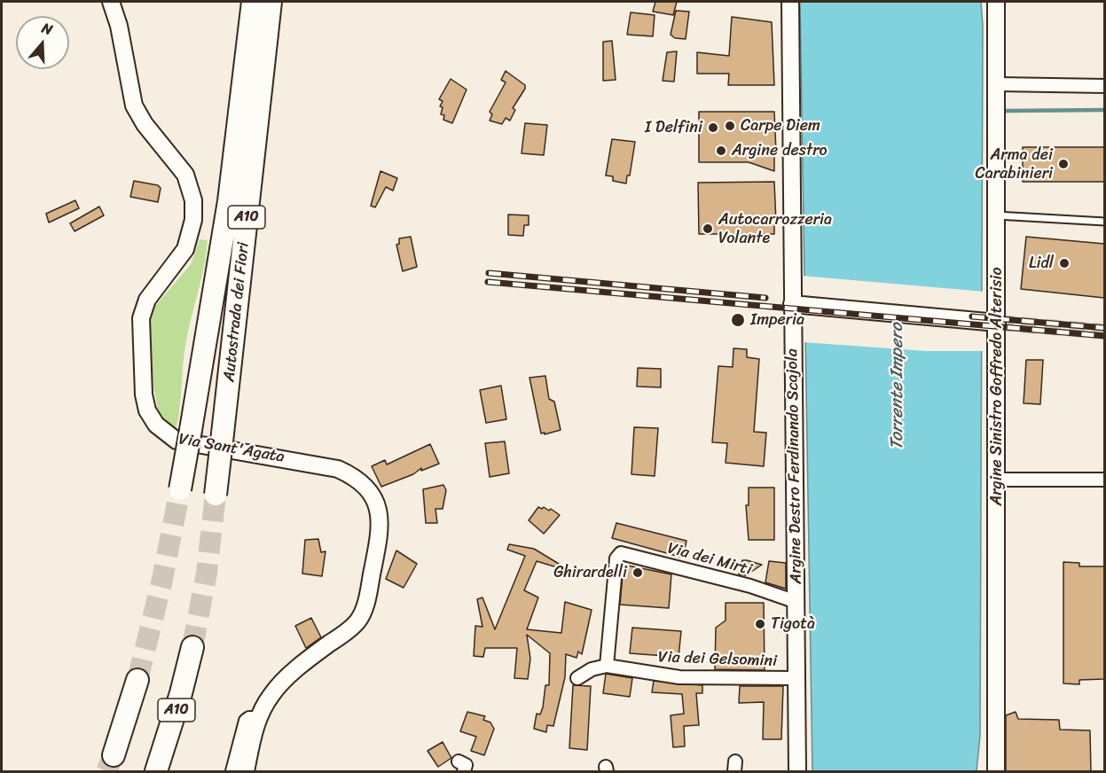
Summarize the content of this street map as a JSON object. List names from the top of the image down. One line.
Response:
{"streets":{"highway":["A10","Autostrada dei Fiori"],"main road":["Argine Sinistro Goffredo Alterisio","Via Sant'Agata","Argine Destro Ferdinando Scajola"],"street":["Via dei Mirti","Via dei Gelsomini"]},"crossings":[["Argine Destro Ferdinando Scajola","Via dei Mirti"],["Argine Destro Ferdinando Scajola","Via dei Gelsomini"],["Via dei Mirti","Via dei Gelsomini"]],"water":["Torrente Impero"],"places":["Carpe Diem","I Delfini","Argine destro","Arma dei Carabinieri","Autocarrozzeria Volante","Lidl","Imperia","Ghirardelli","Tigotà"],"north":"top"}
